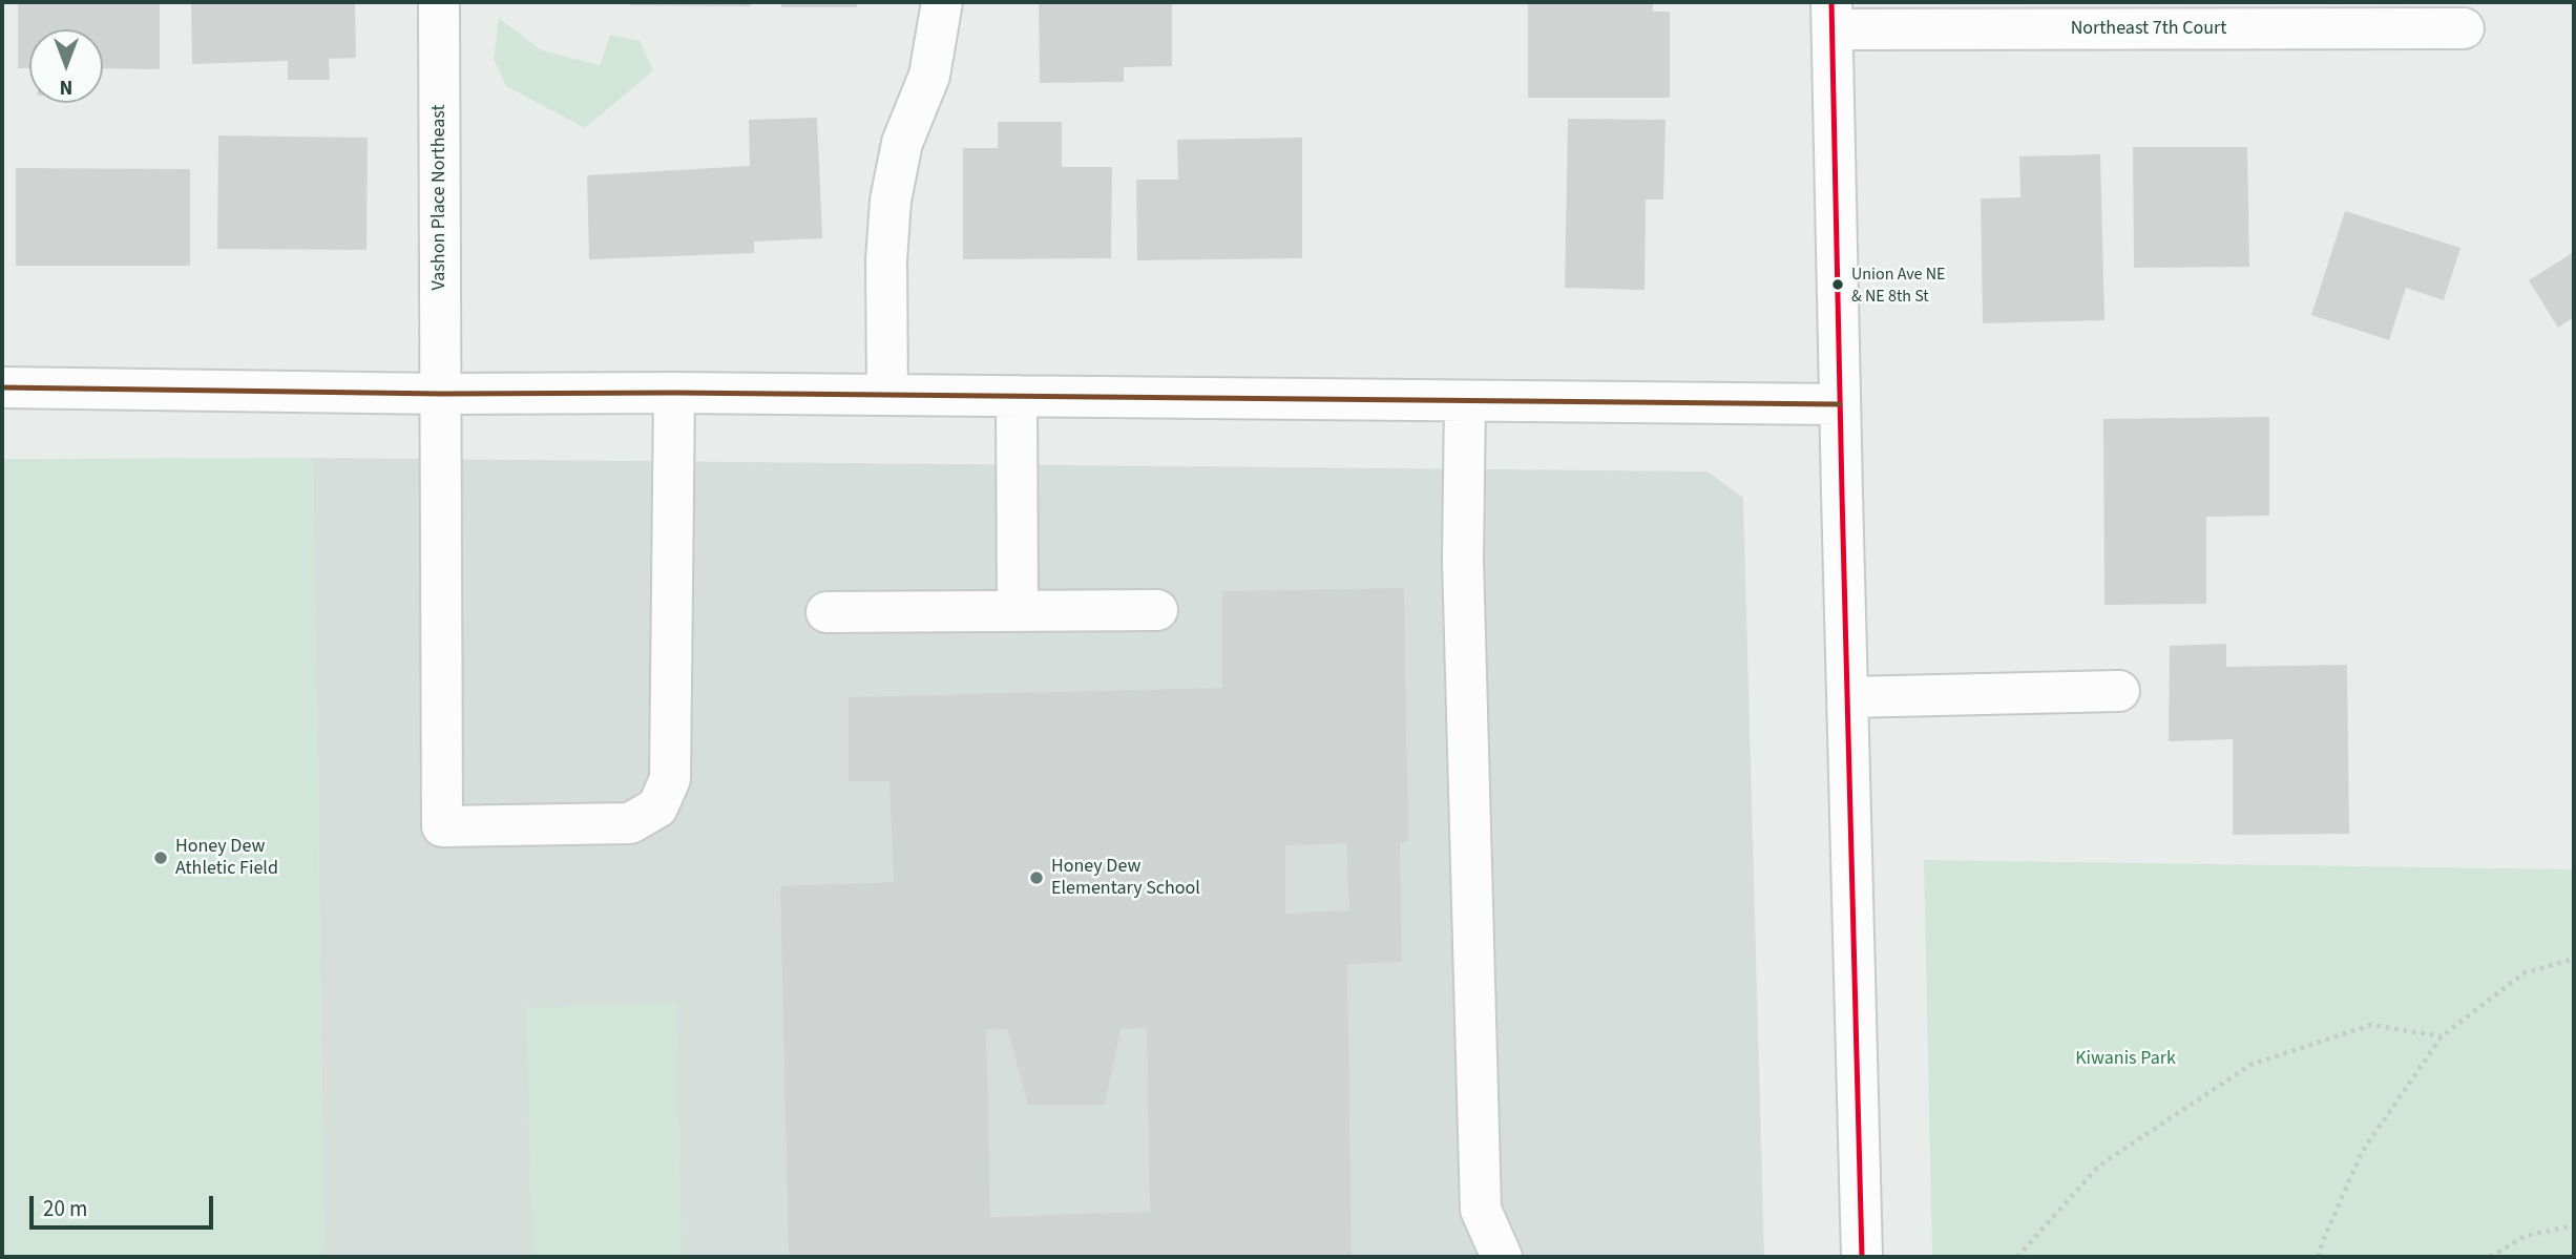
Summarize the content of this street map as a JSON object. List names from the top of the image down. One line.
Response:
{"streets":{"street":["Northeast 7th Court","Vashon Place Northeast"]},"parks":["Kiwanis Park"],"places":["Union Ave NE & NE 8th St","Honey Dew Athletic Field","Honey Dew Elementary School"],"scale_bar":"20 m","north":"bottom"}
